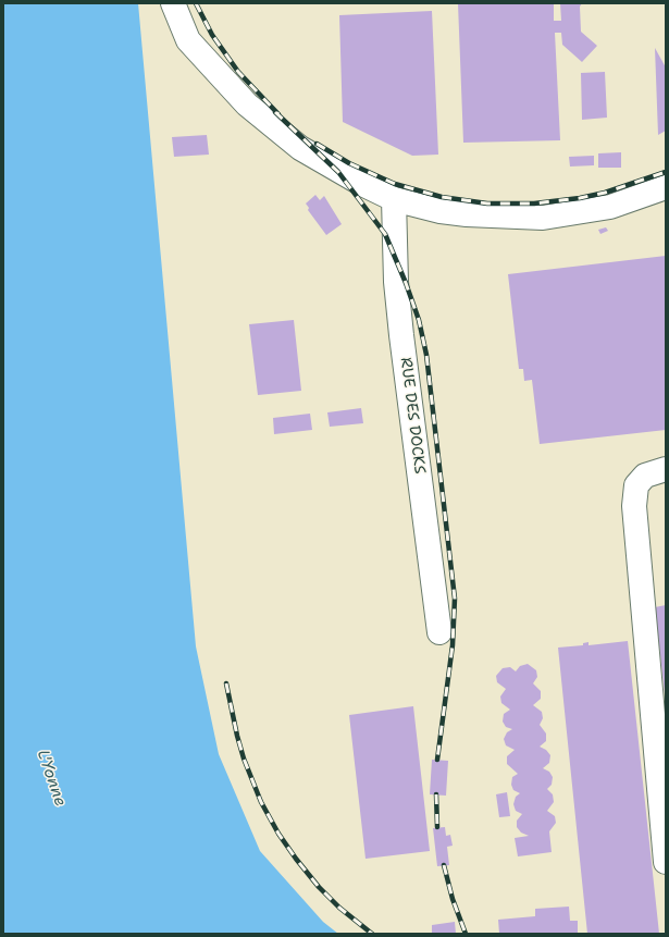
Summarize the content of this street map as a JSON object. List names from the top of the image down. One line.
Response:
{"streets":{"street":["RUE DES DOCKS"]},"water":["L'Yonne"]}
